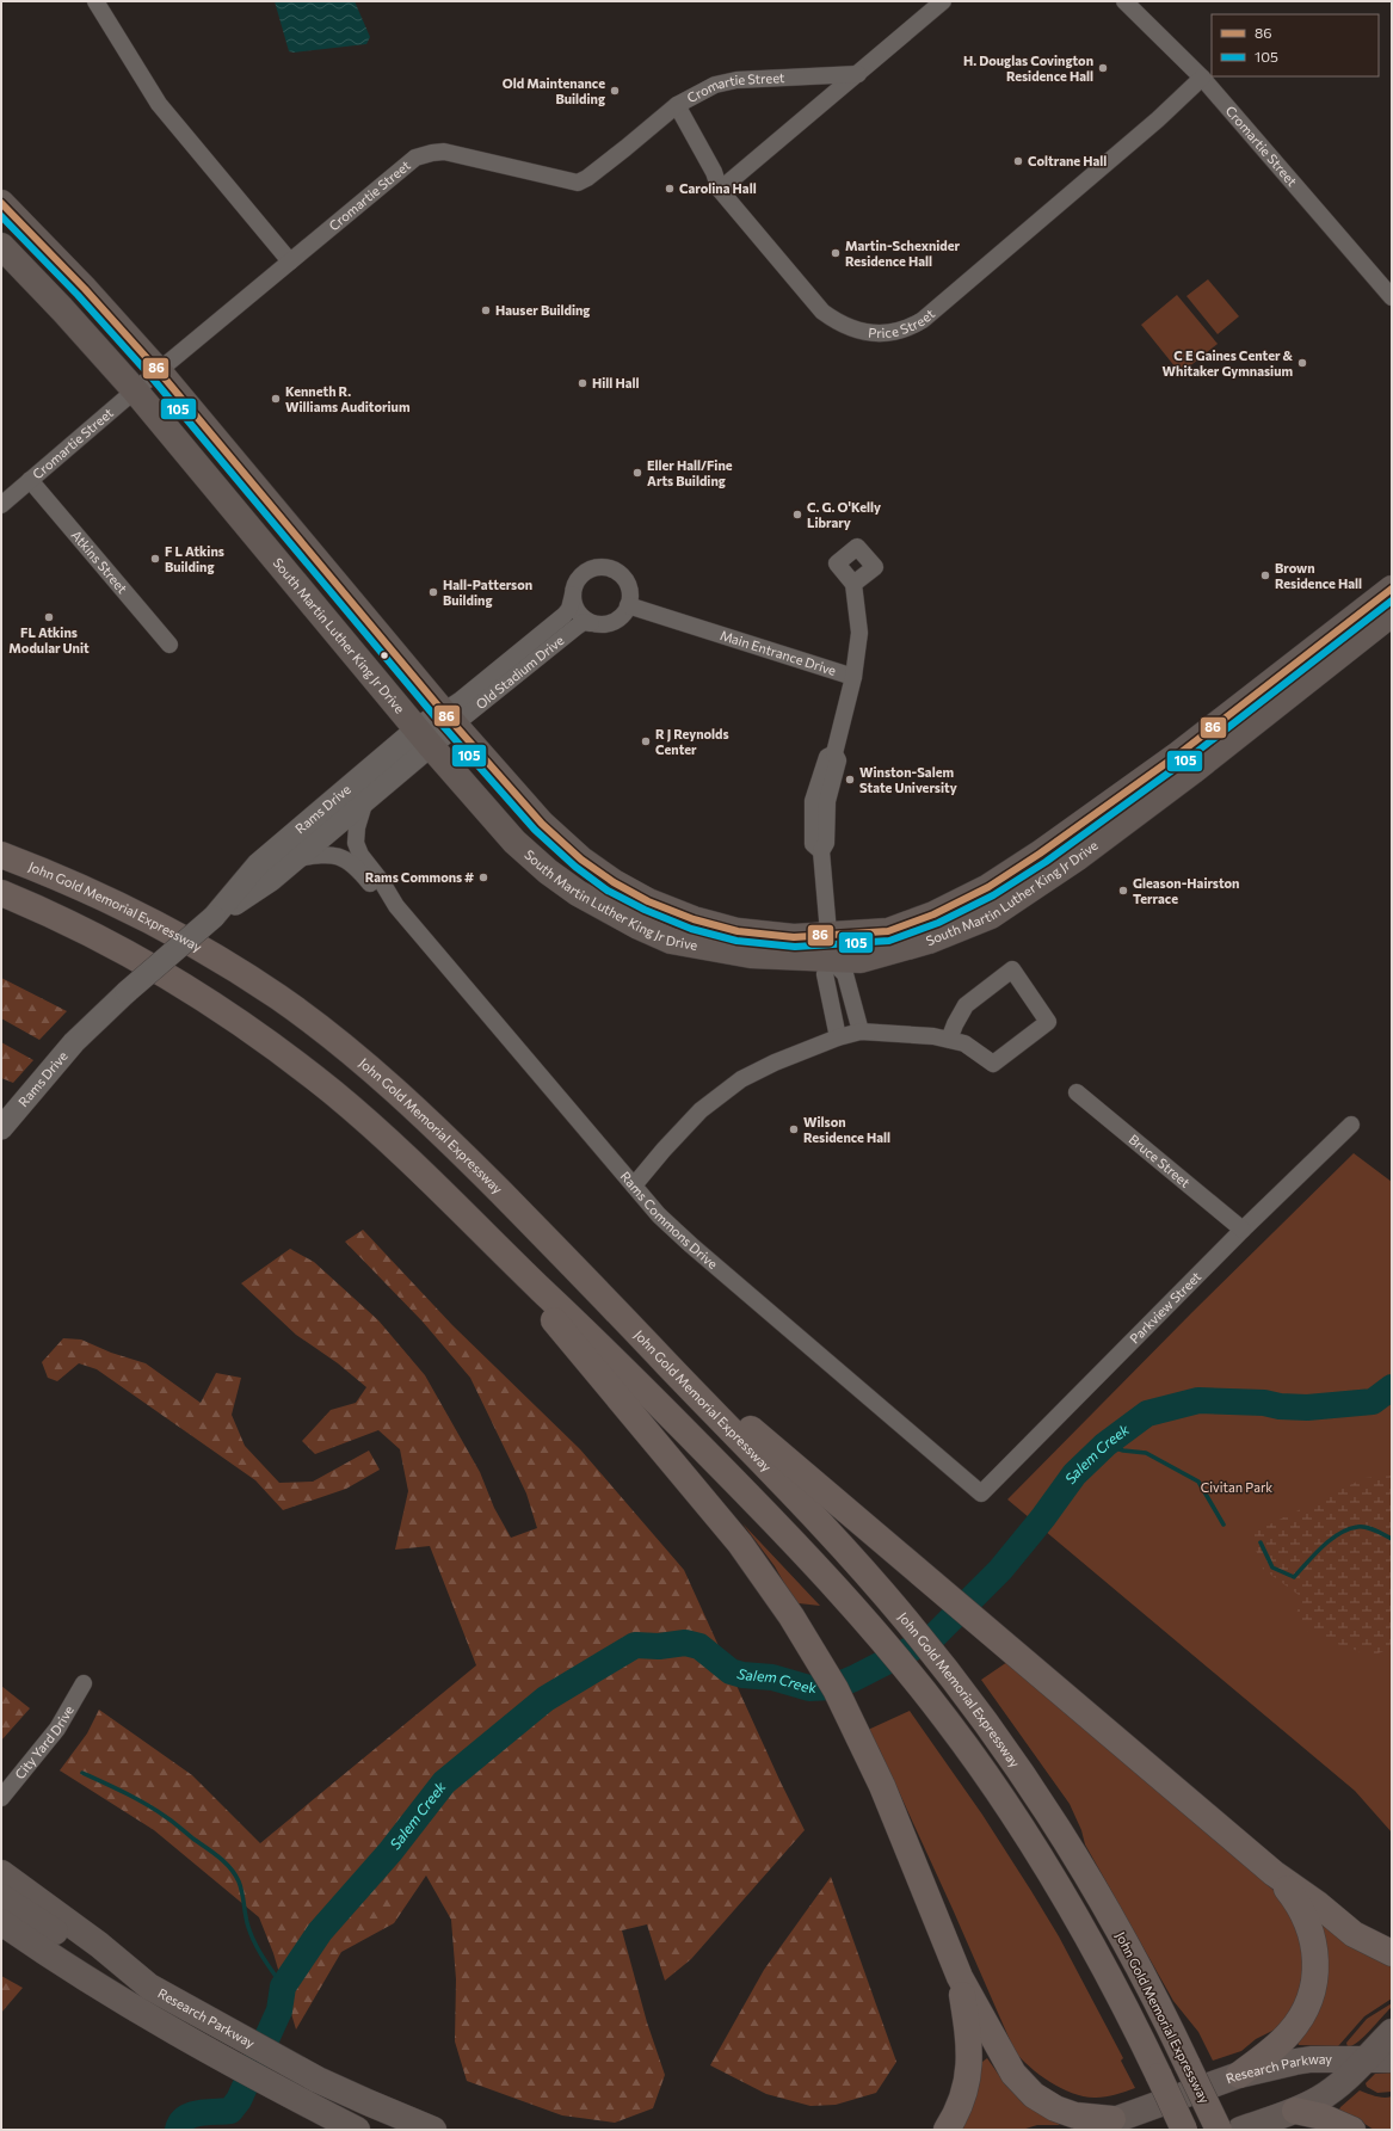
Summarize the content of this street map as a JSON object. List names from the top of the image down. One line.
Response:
{"streets":{"highway":["John Gold Memorial Expressway"],"main road":["South Martin Luther King Jr Drive","Old Stadium Drive","Rams Drive","Research Parkway"],"street":["Cromartie Street","Price Street","Atkins Street","Main Entrance Drive","Bruce Street","Rams Commons Drive","Parkview Street","City Yard Drive"]},"crossings":[["Cromartie Street","Price Street"],["Cromartie Street","Atkins Street"],["Cromartie Street","South Martin Luther King Jr Drive"],["South Martin Luther King Jr Drive","Main Entrance Drive"],["South Martin Luther King Jr Drive","Old Stadium Drive"],["South Martin Luther King Jr Drive","Rams Drive"],["Main Entrance Drive","Old Stadium Drive"],["Old Stadium Drive","Rams Drive"],["Bruce Street","Parkview Street"],["Rams Commons Drive","Parkview Street"]],"water":["Salem Creek"],"parks":["Civitan Park"],"places":["H. Douglas Covington Residence Hall","Old Maintenance Building","Coltrane Hall","Carolina Hall","Martin-Schexnider Residence Hall","Hauser Building","C E Gaines Center & Whitaker Gymnasium","Hill Hall","Kenneth R. Williams Auditorium","Eller Hall/Fine Arts Building","C. G. O'Kelly Library","F L Atkins Building","Brown Residence Hall","Hall-Patterson Building","FL Atkins Modular Unit","R J Reynolds Center","Winston-Salem State University","Rams Commons #","Gleason-Hairston Terrace","Wilson Residence Hall"],"lines":["transit line 86","transit line 105"],"legend":["86","105"]}
